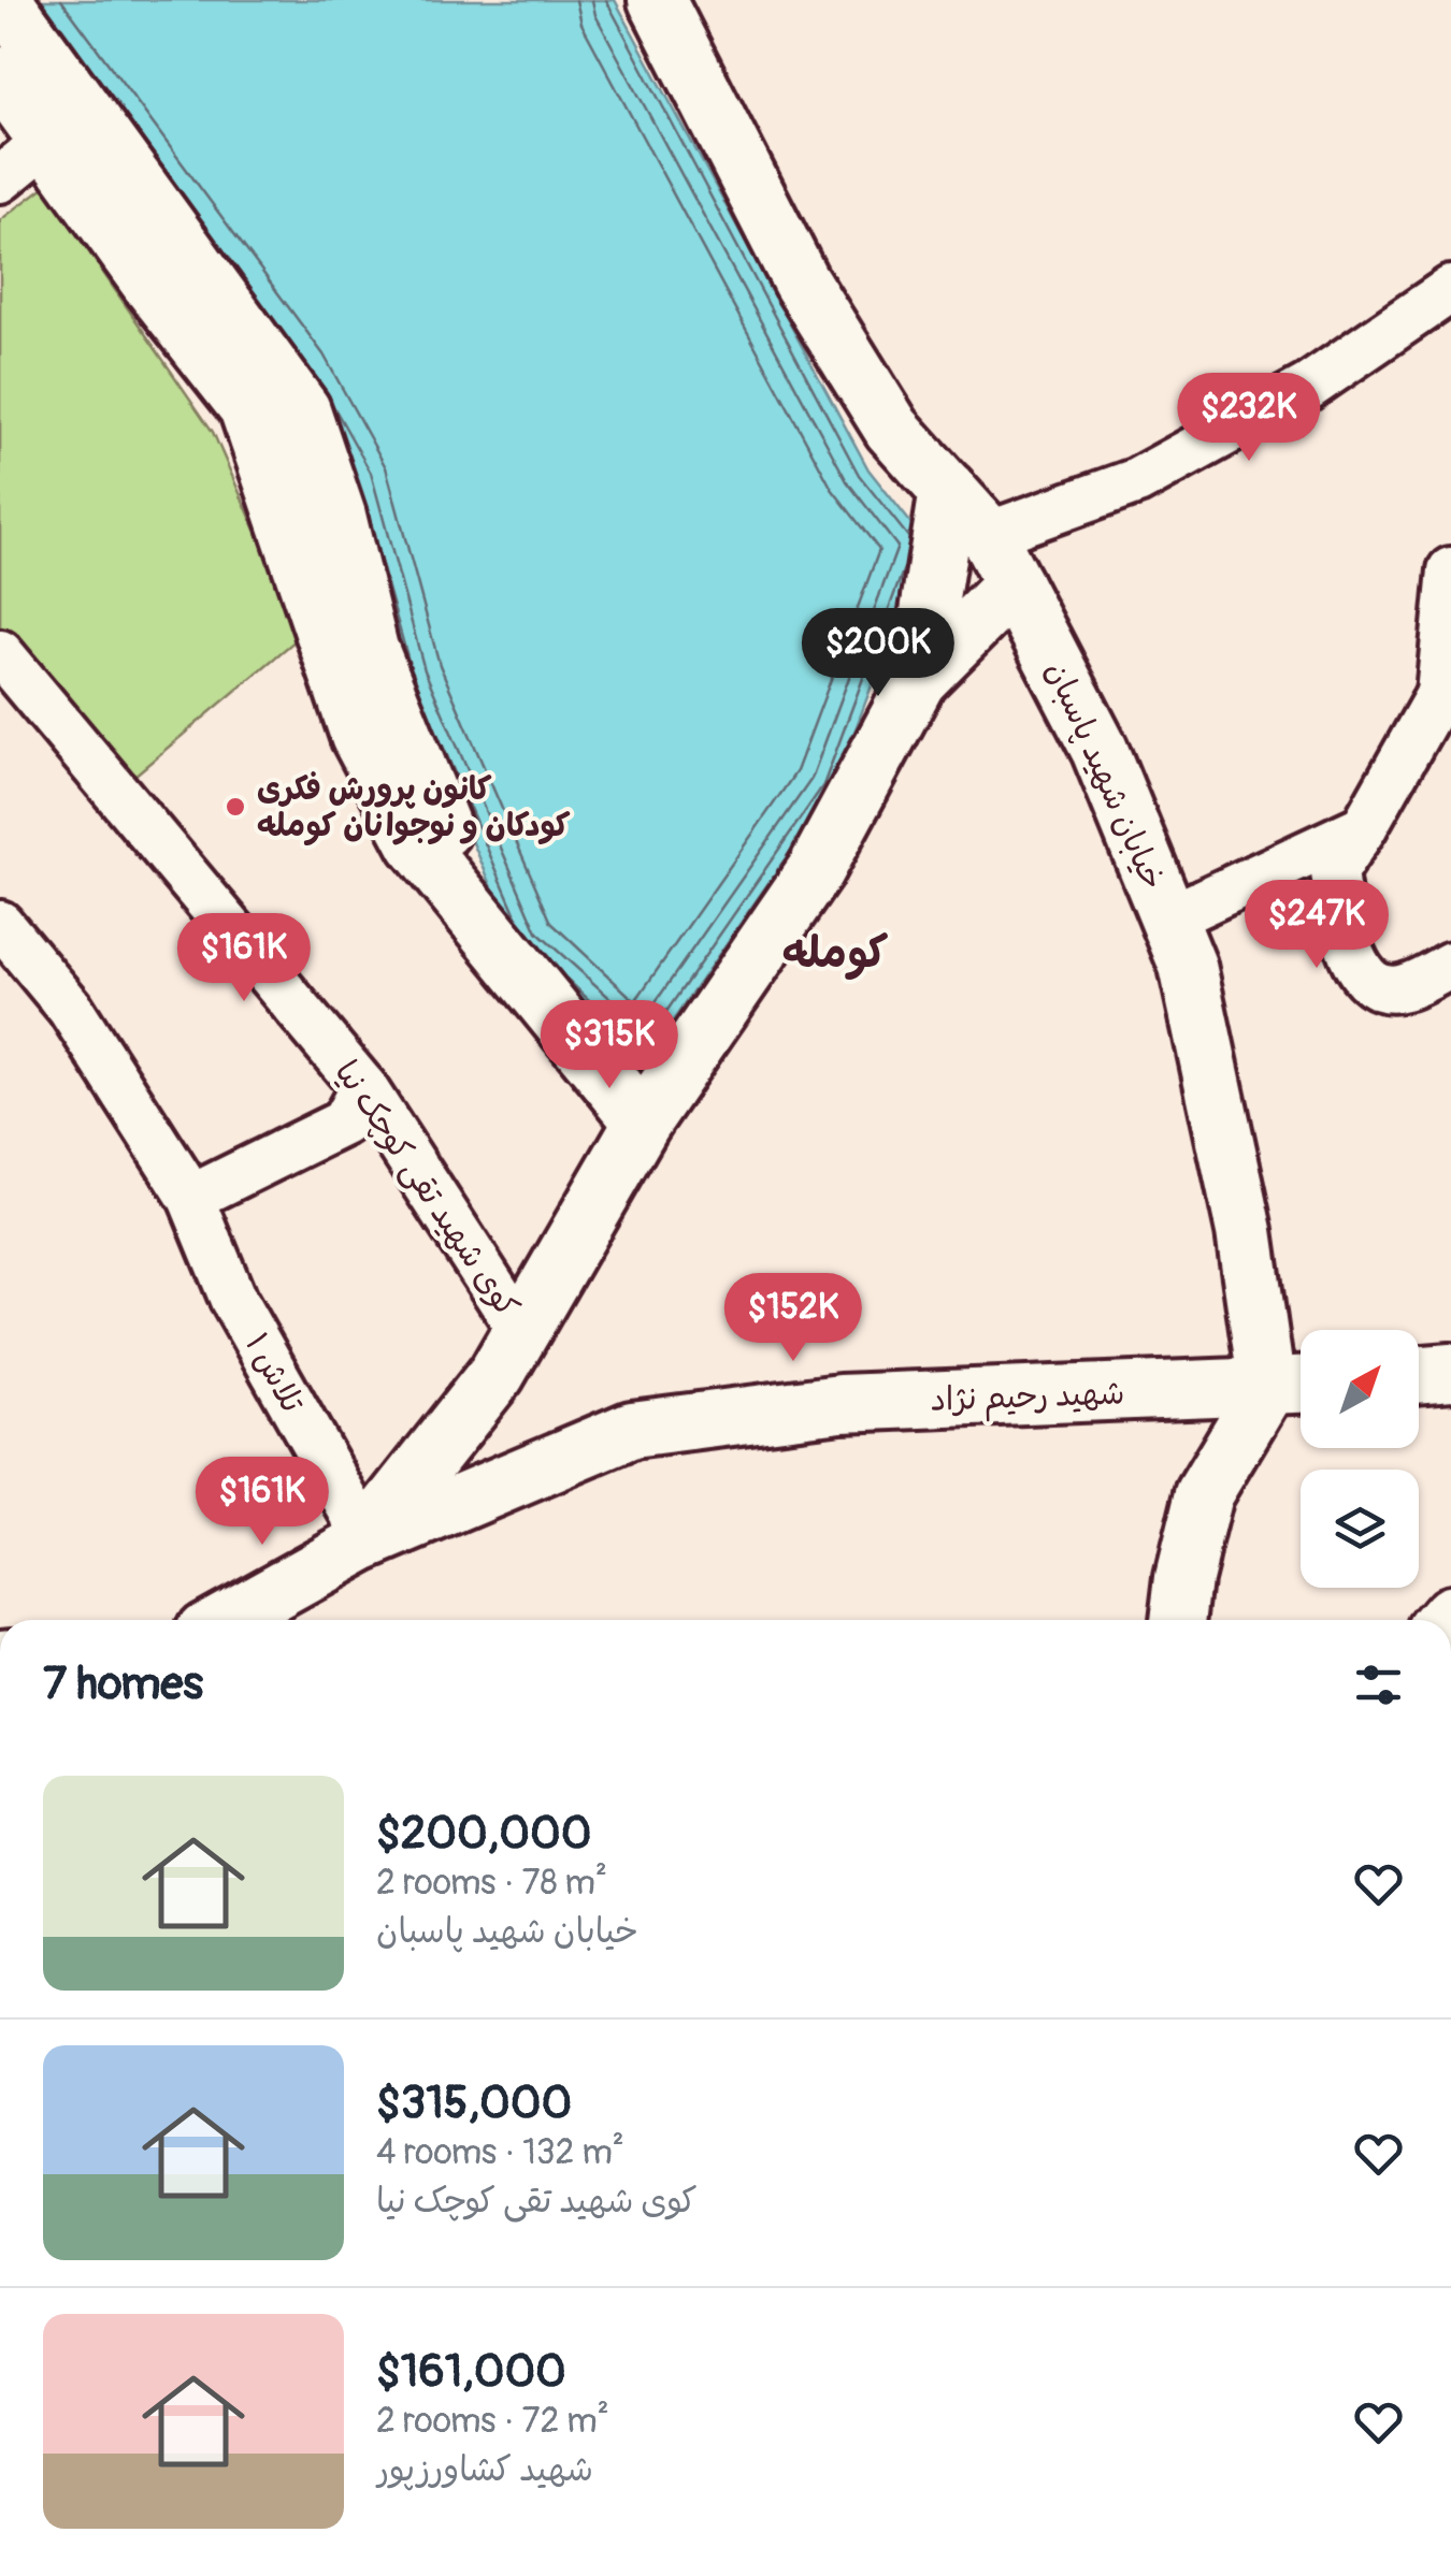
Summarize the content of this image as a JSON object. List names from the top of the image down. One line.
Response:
{"streets":{"street":["خیابان شهید پاسبان","کوی شهید تقی کوچک نیا","تلاش ۱","شهید رحیم نژاد"]},"crossings":[["خیابان شهید پاسبان","شهید رحیم نژاد"],["تلاش ۱","شهید رحیم نژاد"]],"districts":["کومله"],"places":["کانون پرورش فکری کودکان و نوجوانان کومله"],"north":"top right","page":{"price":["$232K","$200K","$247K","$161K","$315K","$152K","$161K"],"heading":"7 homes","list":[{"name":"$200,000","note":"2 rooms · 78 m² · خیابان شهید پاسبان"},{"name":"$315,000","note":"4 rooms · 132 m² · کوی شهید تقی کوچک نیا"},{"name":"$161,000","note":"2 rooms · 72 m² · شهید کشاورزپور"}]}}
